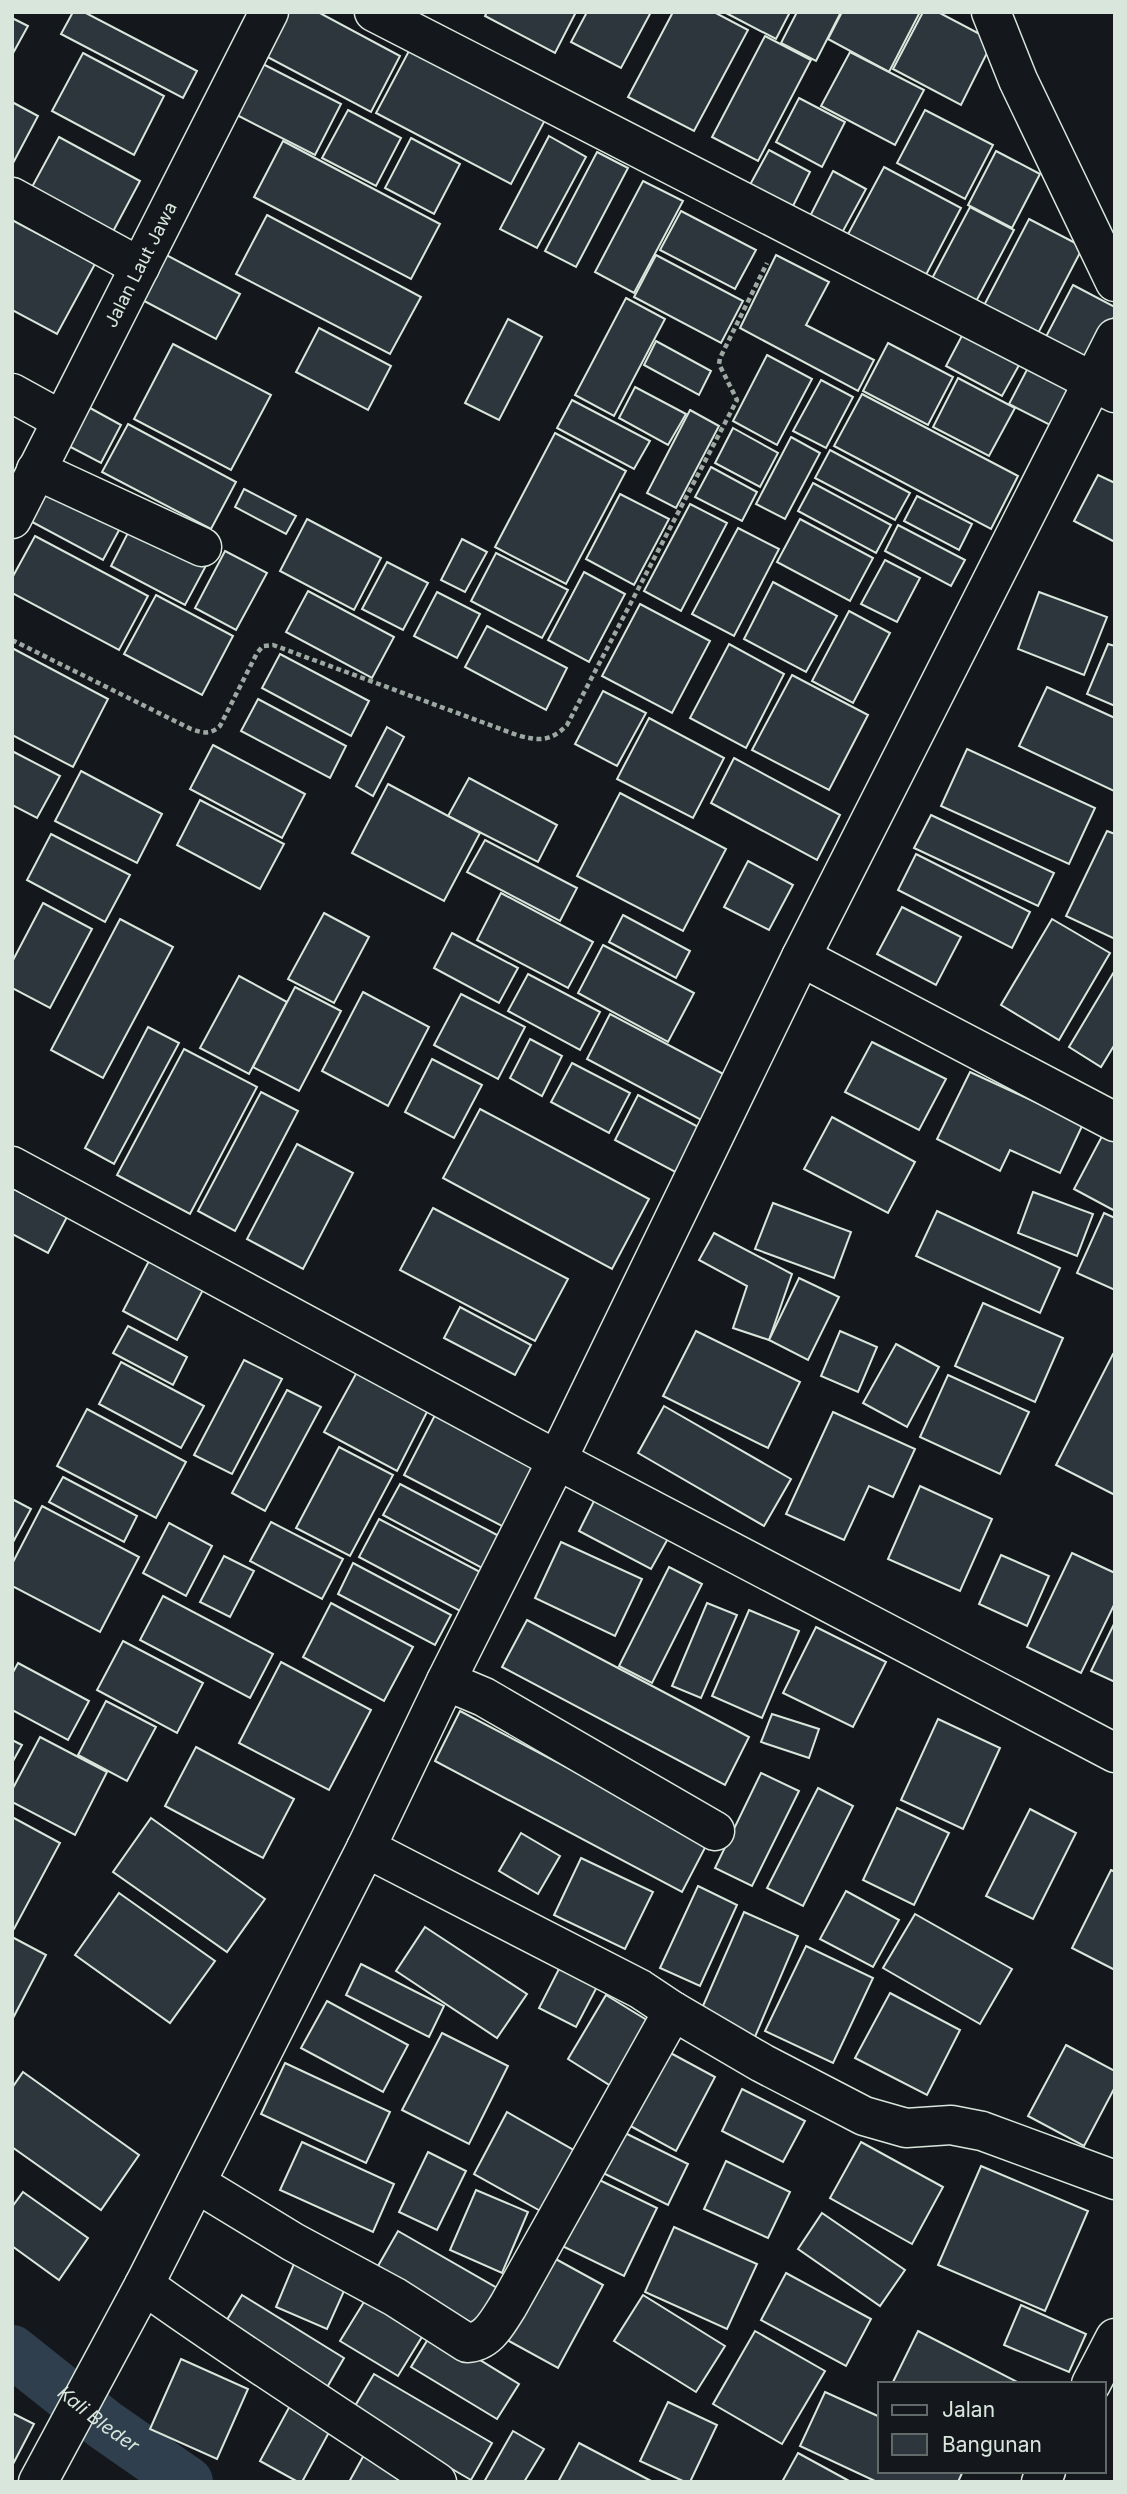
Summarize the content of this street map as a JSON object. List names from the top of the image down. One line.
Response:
{"streets":{"street":["Jalan Laut Jawa"]},"water":["Kali Bleder"],"legend":["Jalan","Bangunan"]}
